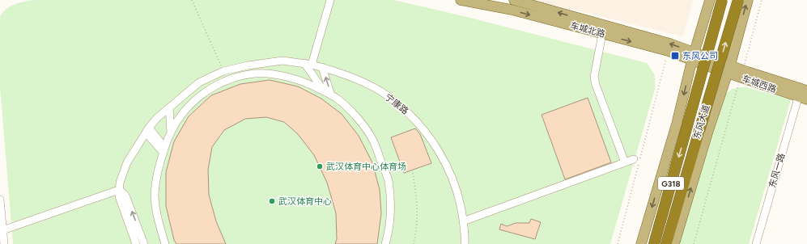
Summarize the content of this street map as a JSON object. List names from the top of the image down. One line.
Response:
{"streets":{"highway":["东风大道","G318"],"main road":["车城北路","车城西路"],"street":["宁康路","东风一路"]},"crossings":[["车城北路","车城西路"],["车城西路","东风一路"]],"places":{"transit":["东风公司"],"other":["武汉体育中心体育场","武汉体育中心"]}}
